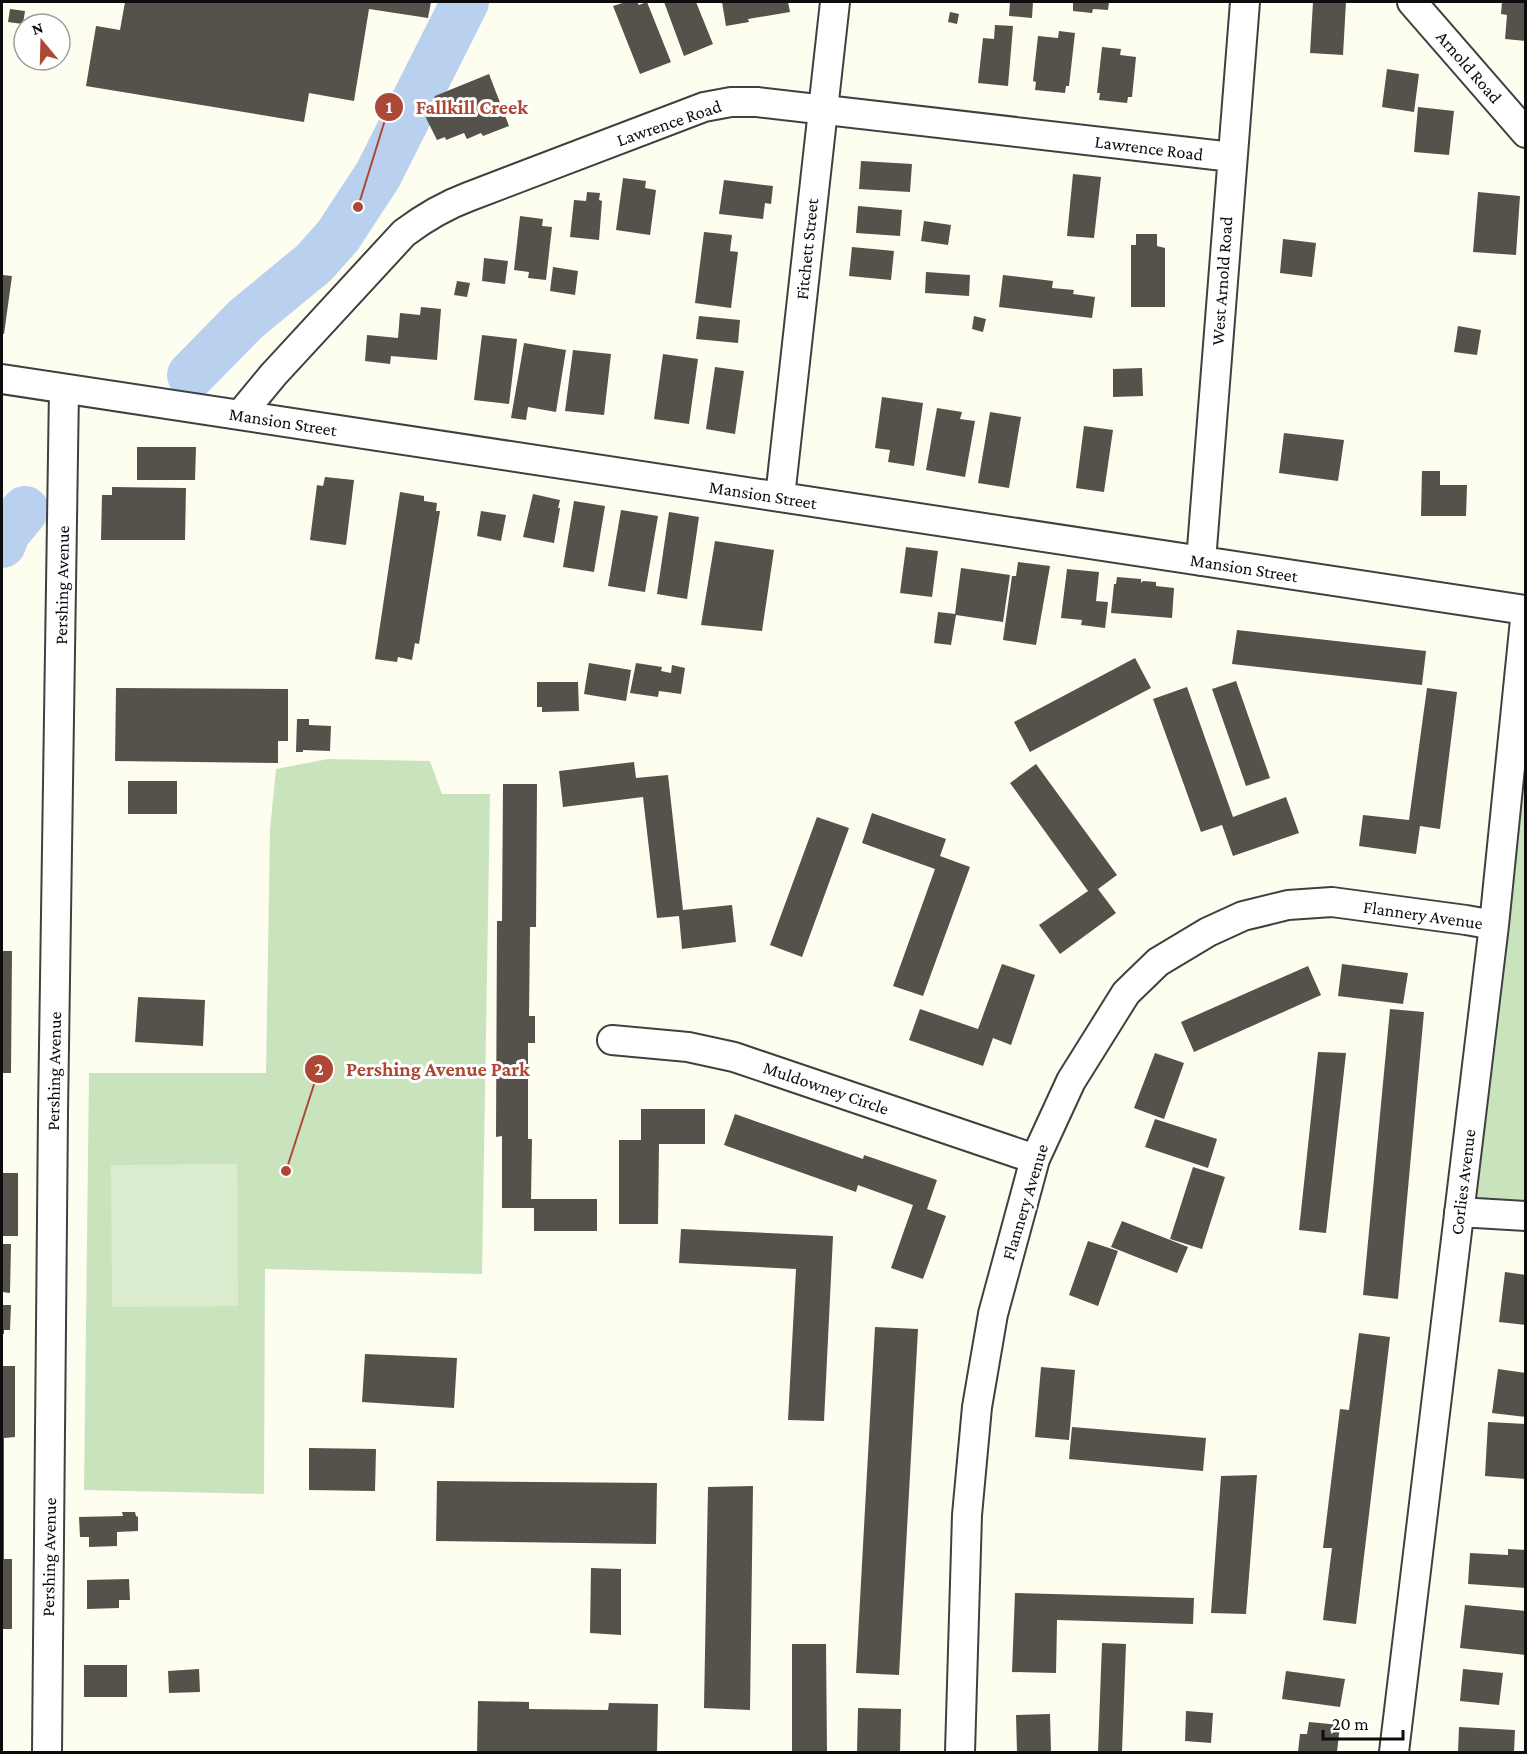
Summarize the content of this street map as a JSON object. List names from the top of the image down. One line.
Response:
{"streets":{"street":["Arnold Road","Lawrence Road","Fitchett Street","West Arnold Road","Mansion Street","Pershing Avenue","Flannery Avenue","Muldowney Circle","Corlies Avenue"]},"crossings":[["Lawrence Road","Fitchett Street"],["Lawrence Road","West Arnold Road"],["Lawrence Road","Mansion Street"],["Fitchett Street","Mansion Street"],["West Arnold Road","Mansion Street"],["Mansion Street","Pershing Avenue"],["Mansion Street","Corlies Avenue"],["Flannery Avenue","Muldowney Circle"],["Flannery Avenue","Corlies Avenue"]],"places":["Fallkill Creek","Pershing Avenue Park"],"scale_bar":"20 m","north":"top"}
